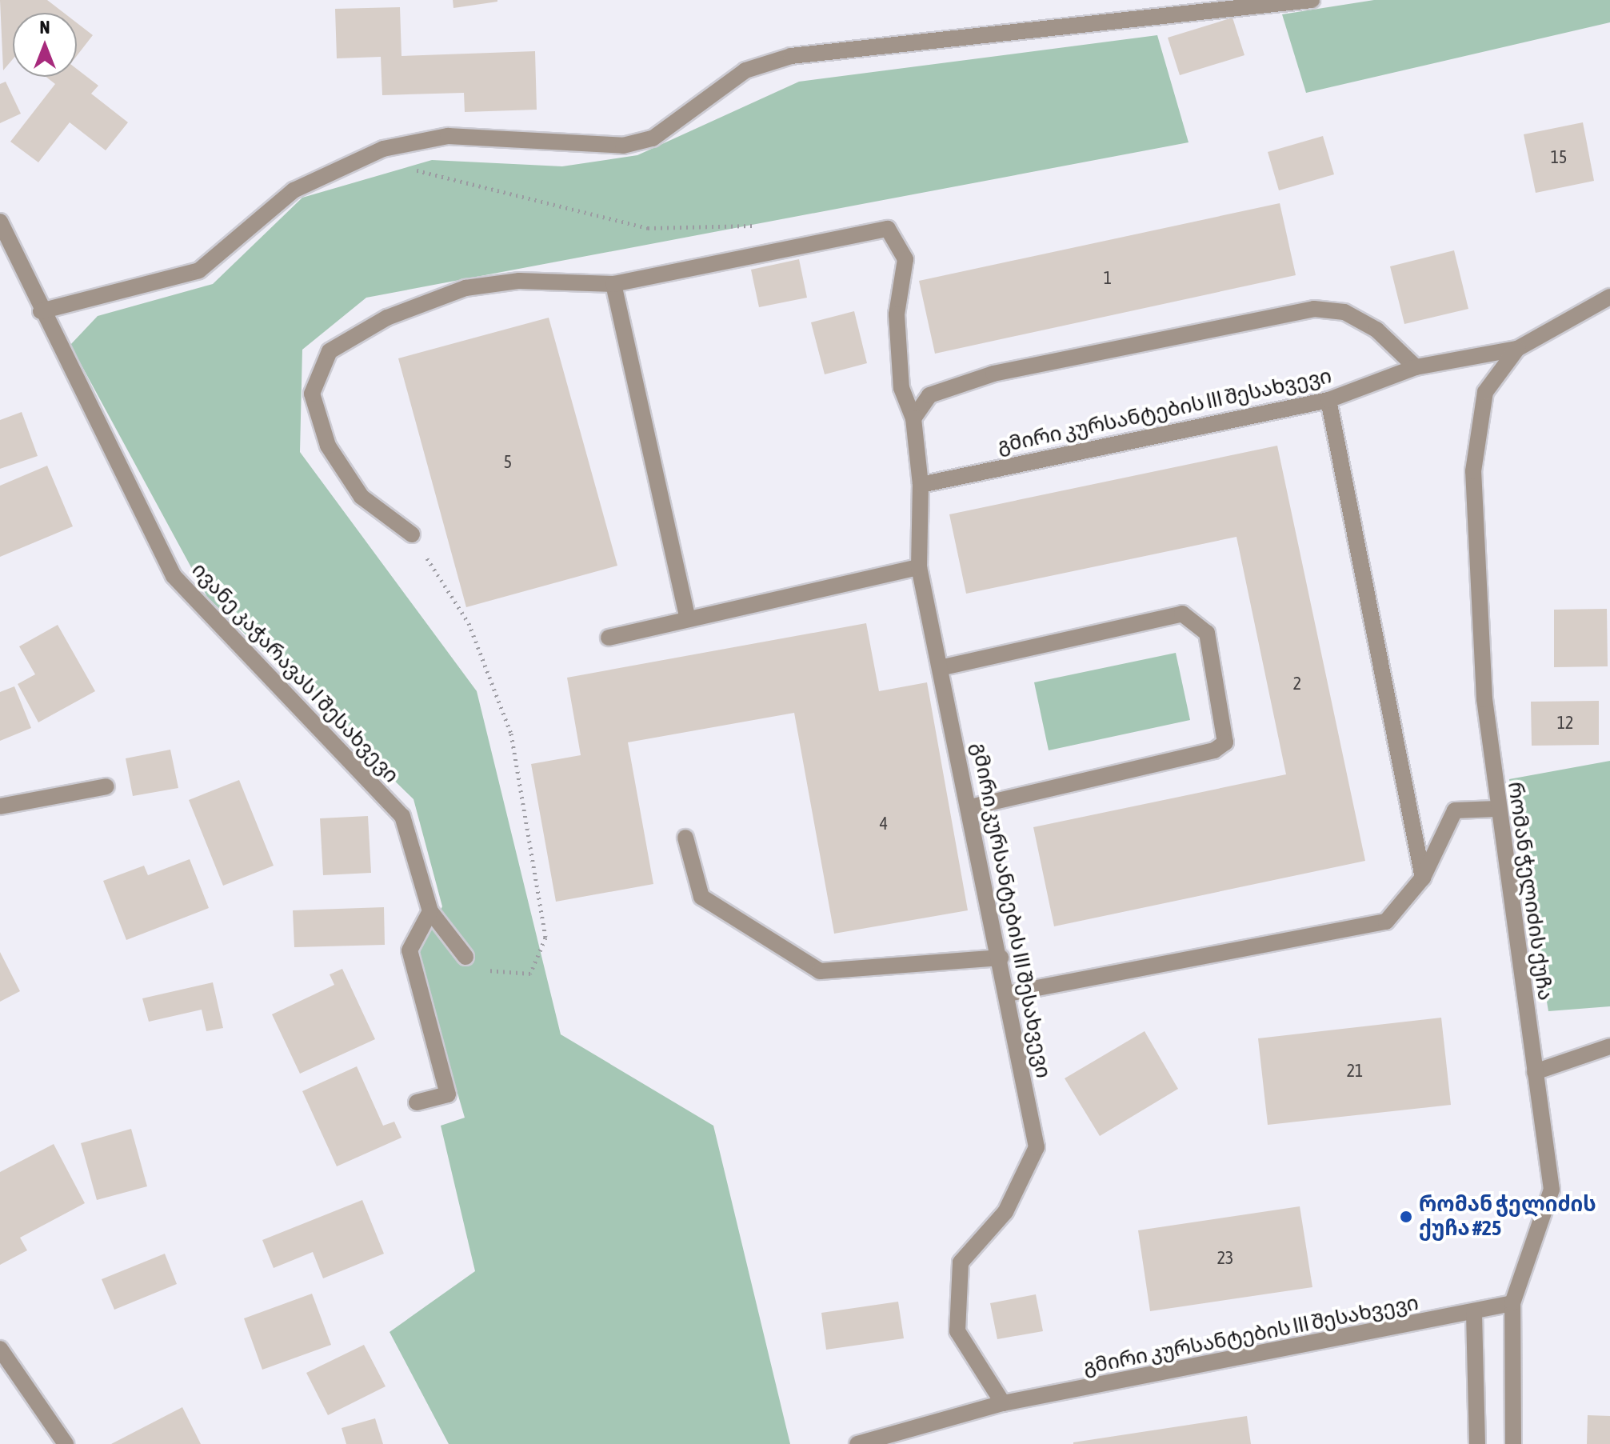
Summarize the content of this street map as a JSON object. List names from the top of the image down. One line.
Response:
{"streets":{"street":["გმირი კურსანტების III შესახვევი","ივანე კაჭარავას I შესახვევი","რომან ჭელიძის ქუჩა"]},"crossings":[["გმირი კურსანტების III შესახვევი","რომან ჭელიძის ქუჩა"]],"places":["რომან ჭელიძის ქუჩა #25"],"house_numbers":["15","1","5","2","12","4","21","23"],"north":"top"}
